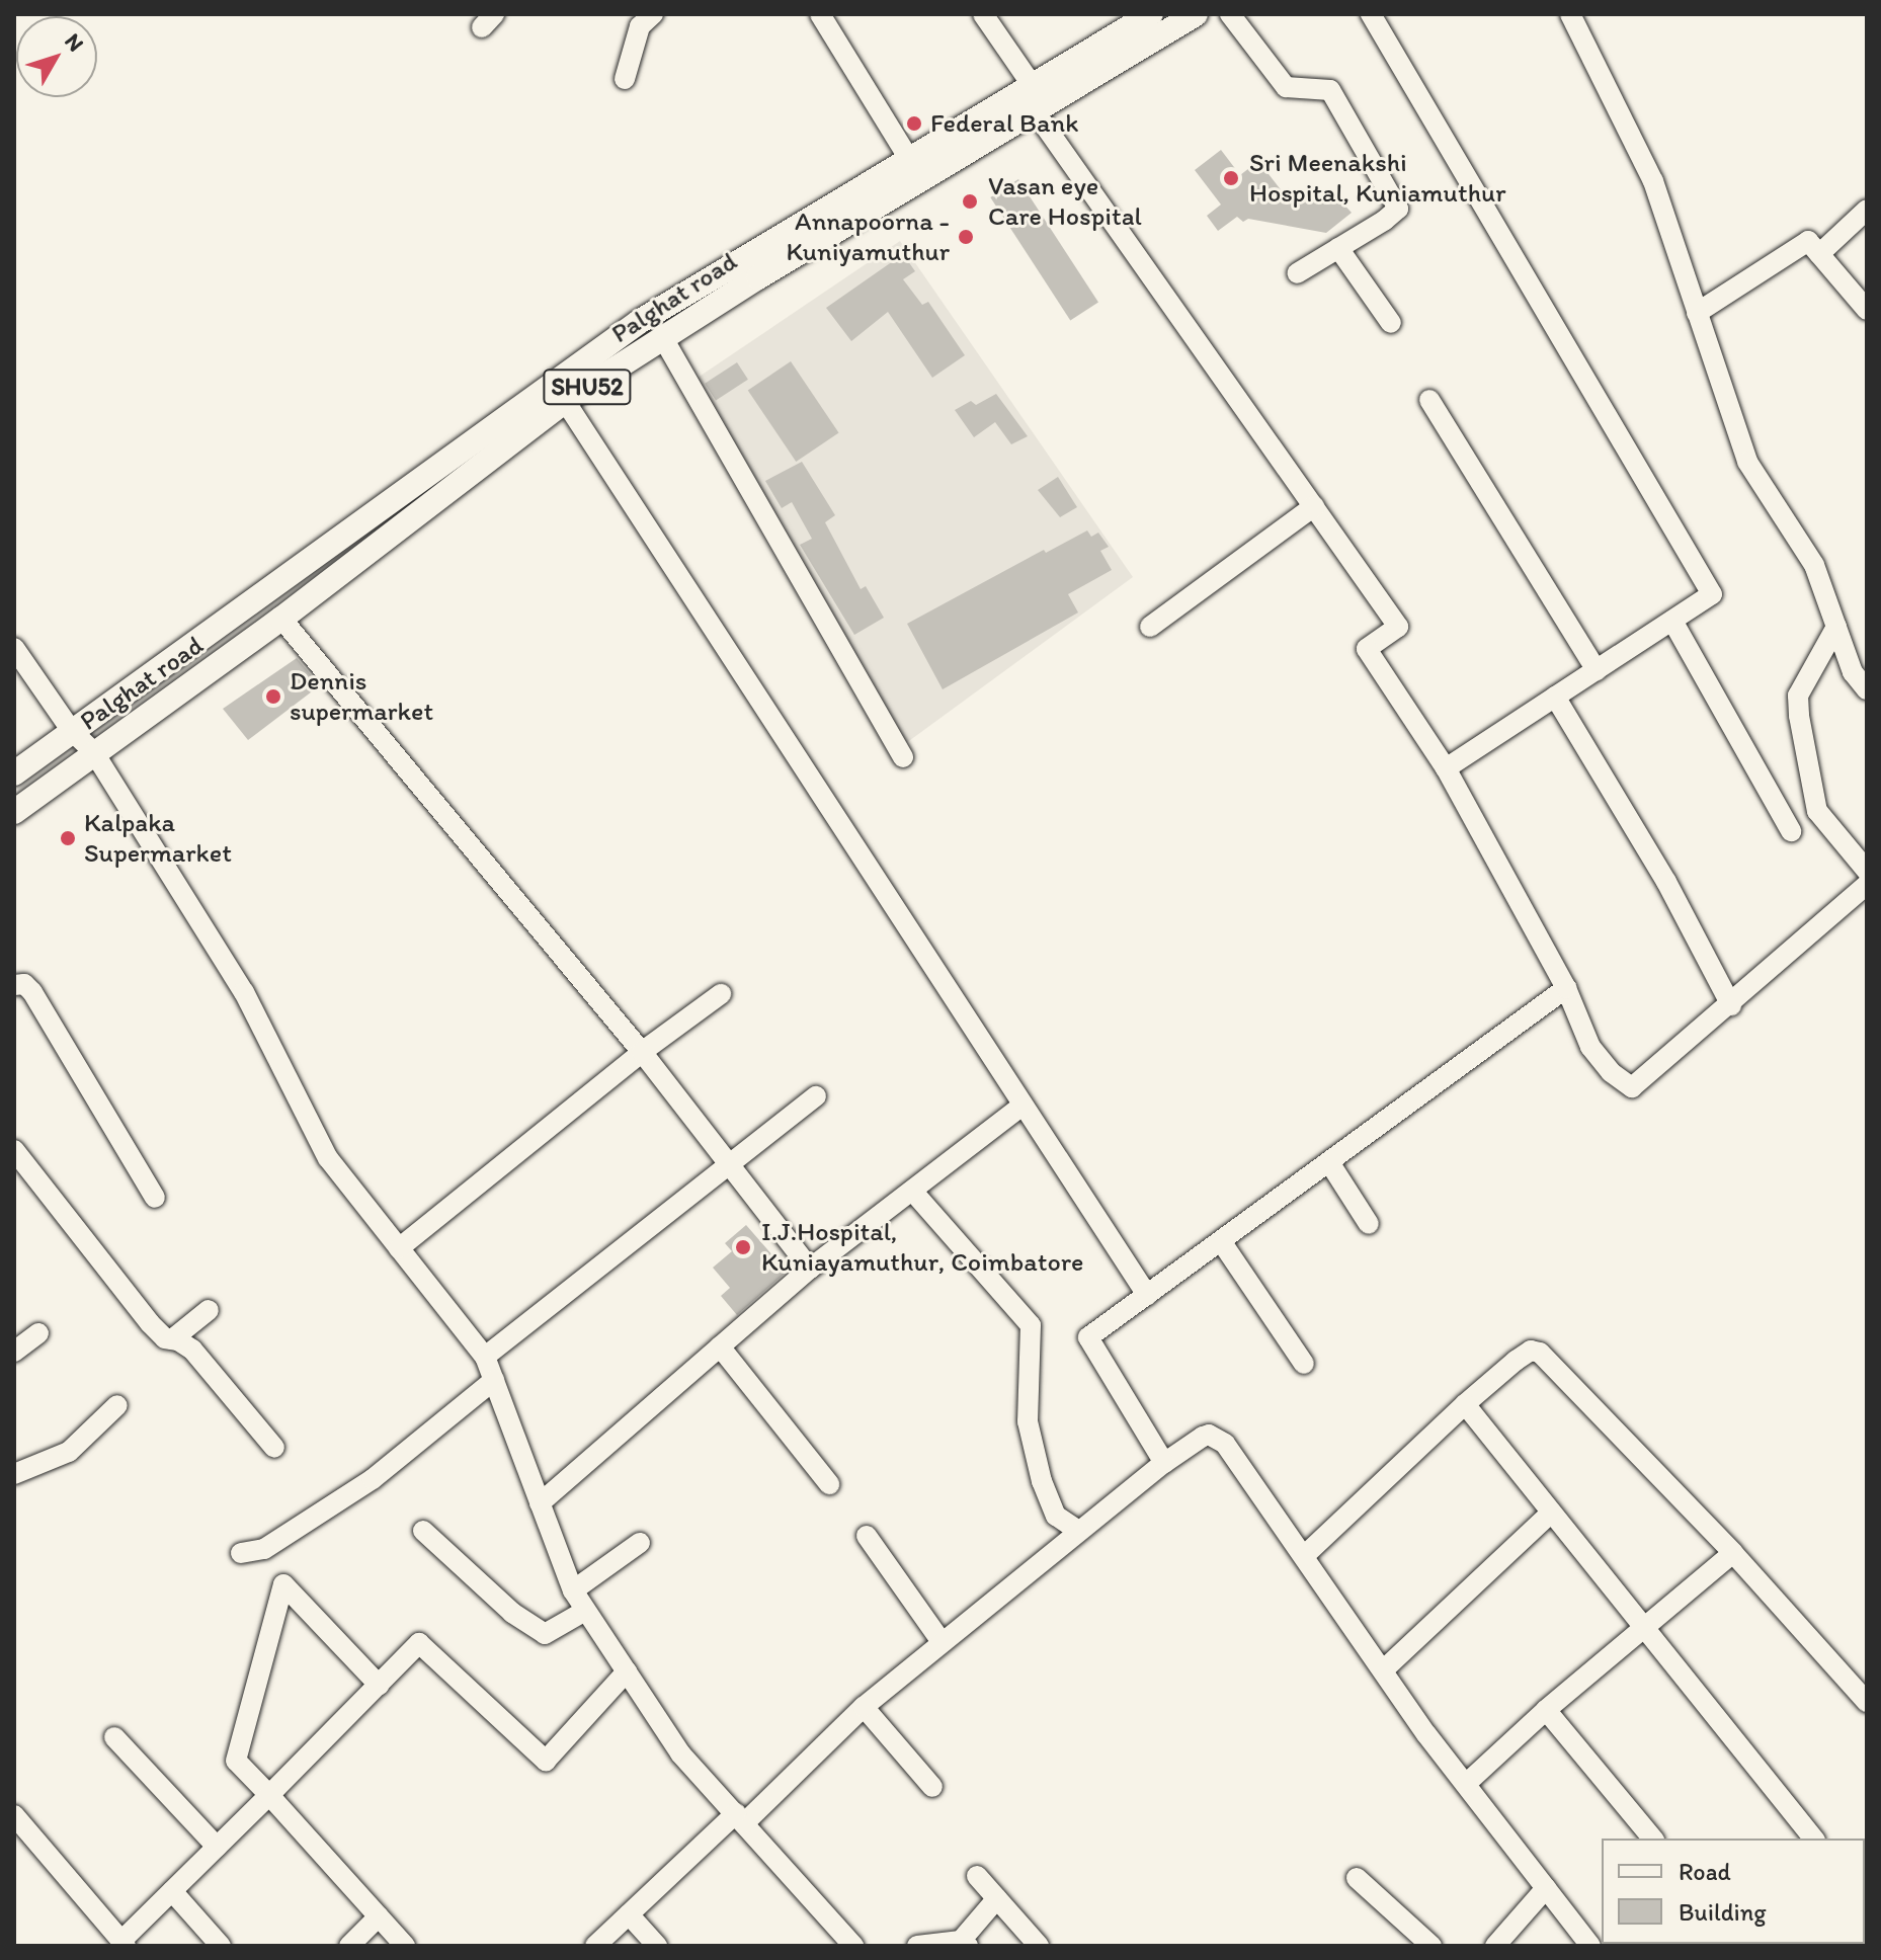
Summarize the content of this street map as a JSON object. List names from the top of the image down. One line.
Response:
{"streets":{"main road":["Palghat road","SHU52"]},"places":["Federal Bank","Sri Meenakshi Hospital, Kuniamuthur","Vasan eye Care Hospital","Annapoorna - Kuniyamuthur","Dennis supermarket","Kalpaka Supermarket","I.J.Hospital, Kuniayamuthur, Coimbatore"],"legend":["Road","Building"],"north":"top right"}
